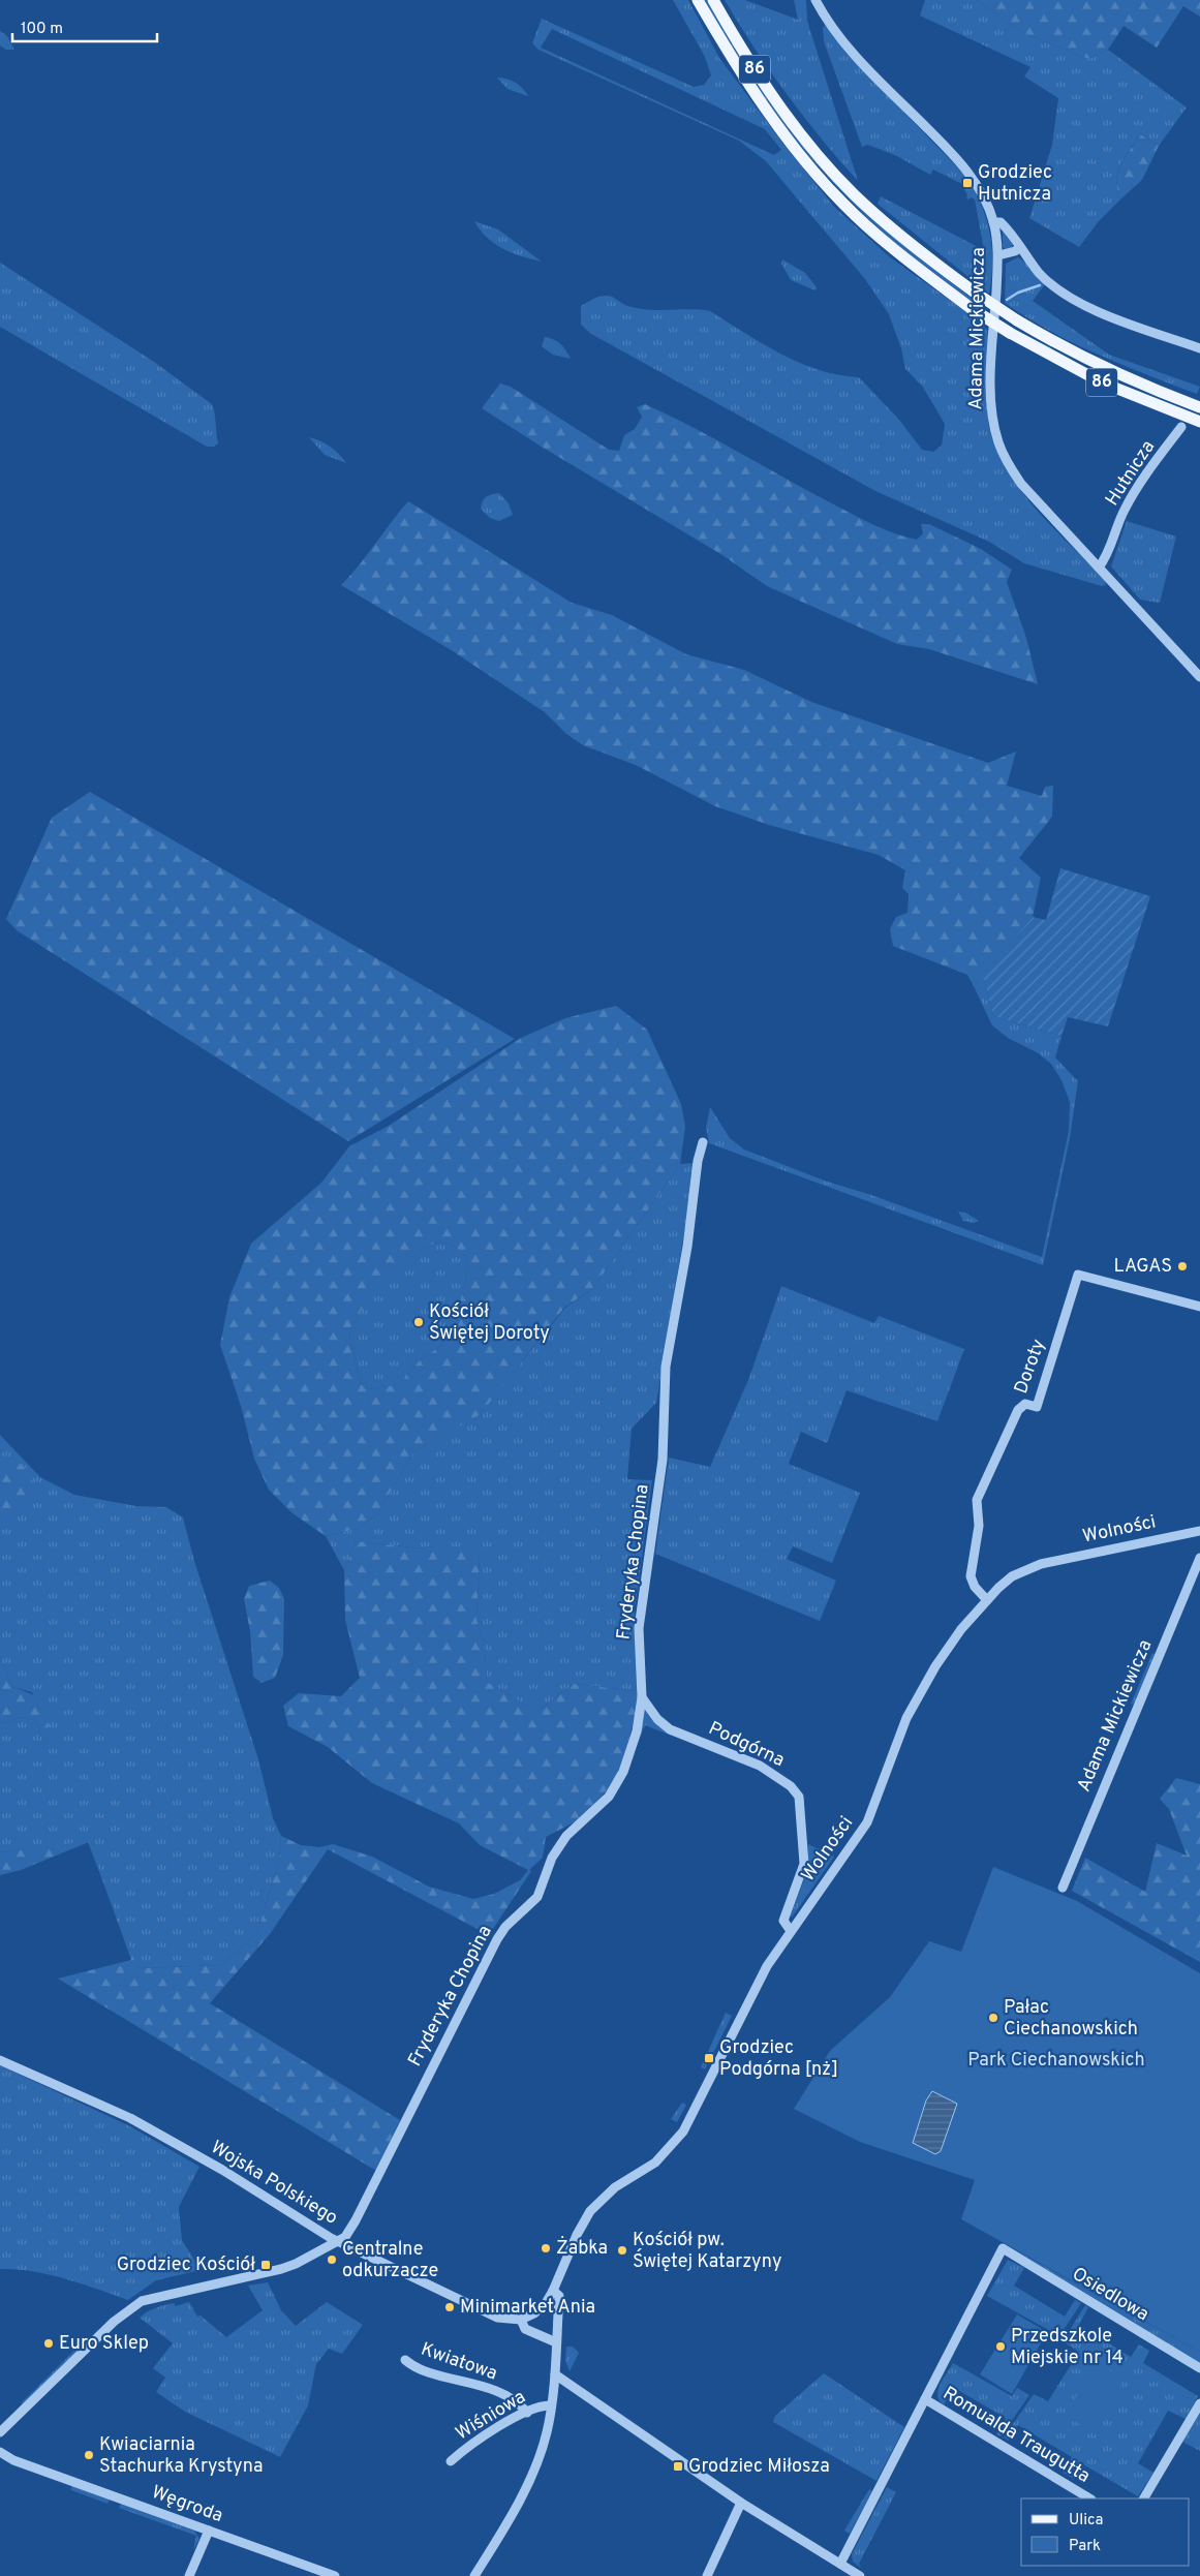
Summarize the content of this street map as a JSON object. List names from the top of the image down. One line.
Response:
{"streets":{"main road":["86"],"street":["Adama Mickiewicza","Hutnicza","Doroty","Wolności","Fryderyka Chopina","Podgórna","Wojska Polskiego","Osiedlowa","Kwiatowa","Wiśniowa","Romualda Traugutta","Węgroda"]},"crossings":[["Adama Mickiewicza","Hutnicza"],["Doroty","Wolności"],["Wolności","Podgórna"],["Wolności","Wojska Polskiego"],["Fryderyka Chopina","Podgórna"],["Fryderyka Chopina","Wojska Polskiego"],["Osiedlowa","Romualda Traugutta"],["Kwiatowa","Wiśniowa"]],"parks":["Park Ciechanowskich"],"places":{"transit":["Grodziec Hutnicza","Grodziec Podgórna [nż]","Grodziec Kościół","Grodziec Miłosza"],"other":["LAGAS","Kościół Świętej Doroty","Pałac Ciechanowskich","Żabka","Kościół pw. Świętej Katarzyny","Centralne odkurzacze","Minimarket Ania","Euro Sklep","Przedszkole Miejskie nr 14","Kwiaciarnia Stachurka Krystyna"]},"legend":["Ulica","Park"],"scale_bar":"100 m"}
